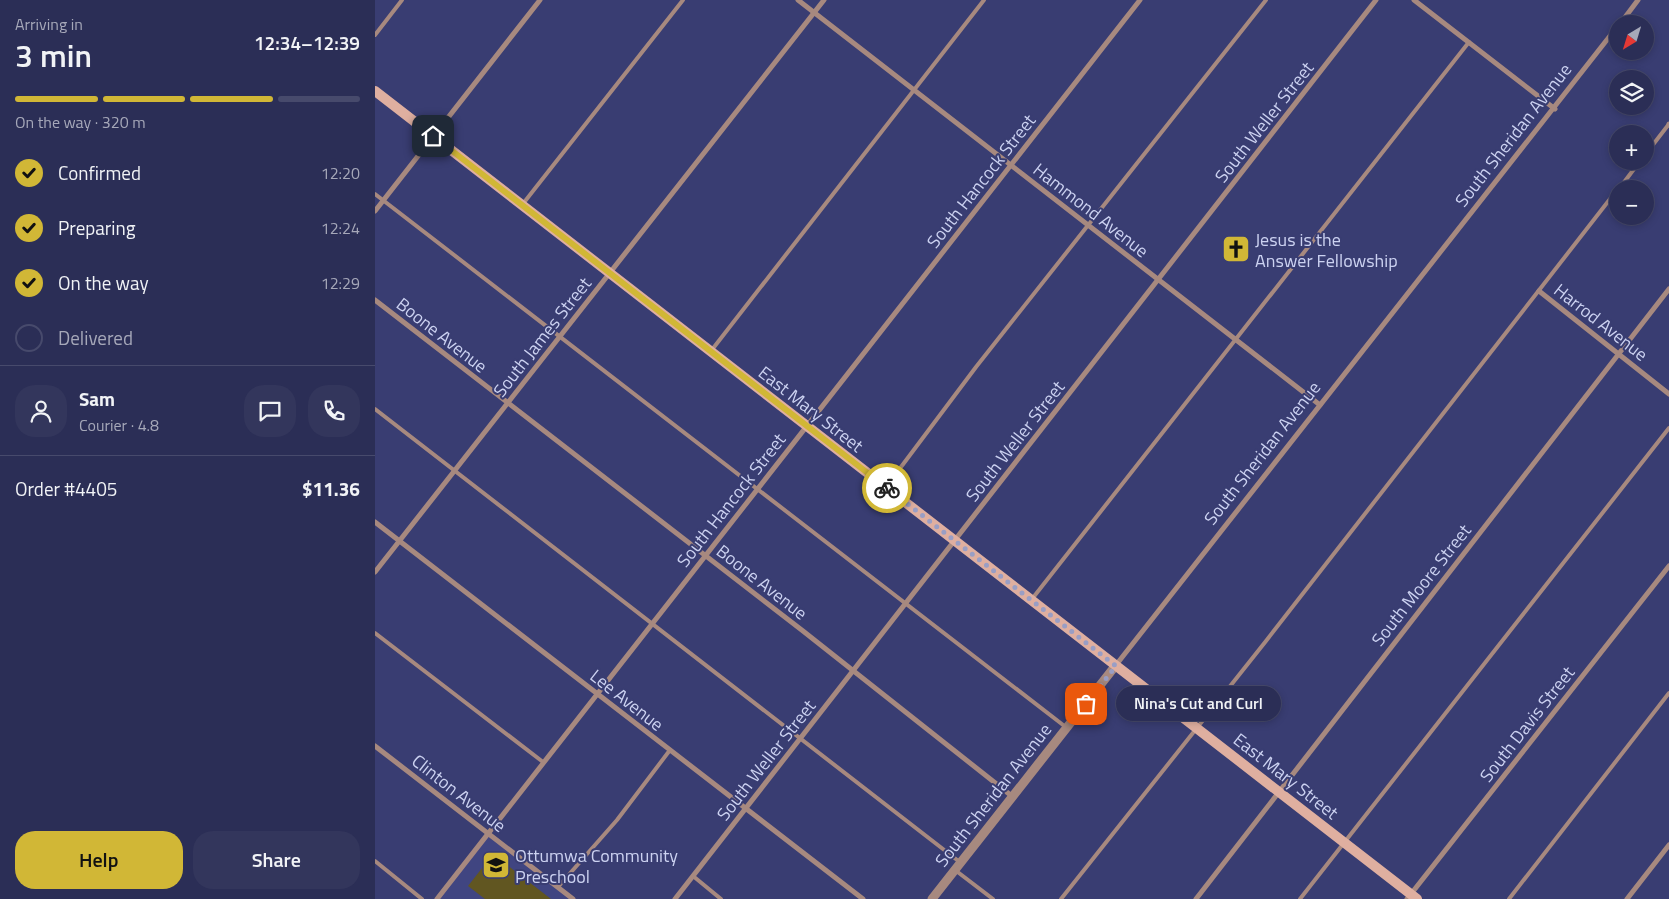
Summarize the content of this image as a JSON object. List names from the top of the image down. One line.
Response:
{"streets":{"main road":["East Mary Street"],"street":["South Weller Street","South Sheridan Avenue","South Hancock Street","Hammond Avenue","Harrod Avenue","Boone Avenue","South James Street","South Moore Street","Lee Avenue","South Davis Street","Clinton Avenue"]},"crossings":[["South Weller Street","Hammond Avenue"],["South Weller Street","Boone Avenue"],["South Weller Street","East Mary Street"],["South Weller Street","Lee Avenue"],["South Sheridan Avenue","Hammond Avenue"],["South Sheridan Avenue","Boone Avenue"],["South Sheridan Avenue","East Mary Street"],["South Hancock Street","Hammond Avenue"],["South Hancock Street","Boone Avenue"],["South Hancock Street","East Mary Street"],["South Hancock Street","Lee Avenue"],["South Hancock Street","Clinton Avenue"],["Hammond Avenue","South James Street"],["Harrod Avenue","South Moore Street"],["Boone Avenue","South James Street"],["South James Street","East Mary Street"],["South James Street","Lee Avenue"],["East Mary Street","South Moore Street"],["East Mary Street","South Davis Street"]],"places":{"church":["Jesus is the Answer Fellowship"],"other":["Nina's Cut and Curl"],"school or university":["Ottumwa Community Preschool"]},"north":"bottom left","page":{"heading":["3 min","Arriving in","12:34–12:39"],"panel":["Sam","Courier · 4.8","Order #4405","$11.36"],"map_buttons":["+","−"],"bar":"On the way · 320 m","list":[["Confirmed","12:20"],["Preparing","12:24"],["On the way","12:29"],"Delivered"],"bubble":"Nina's Cut and Curl","buttons":["Help","Share"]}}
